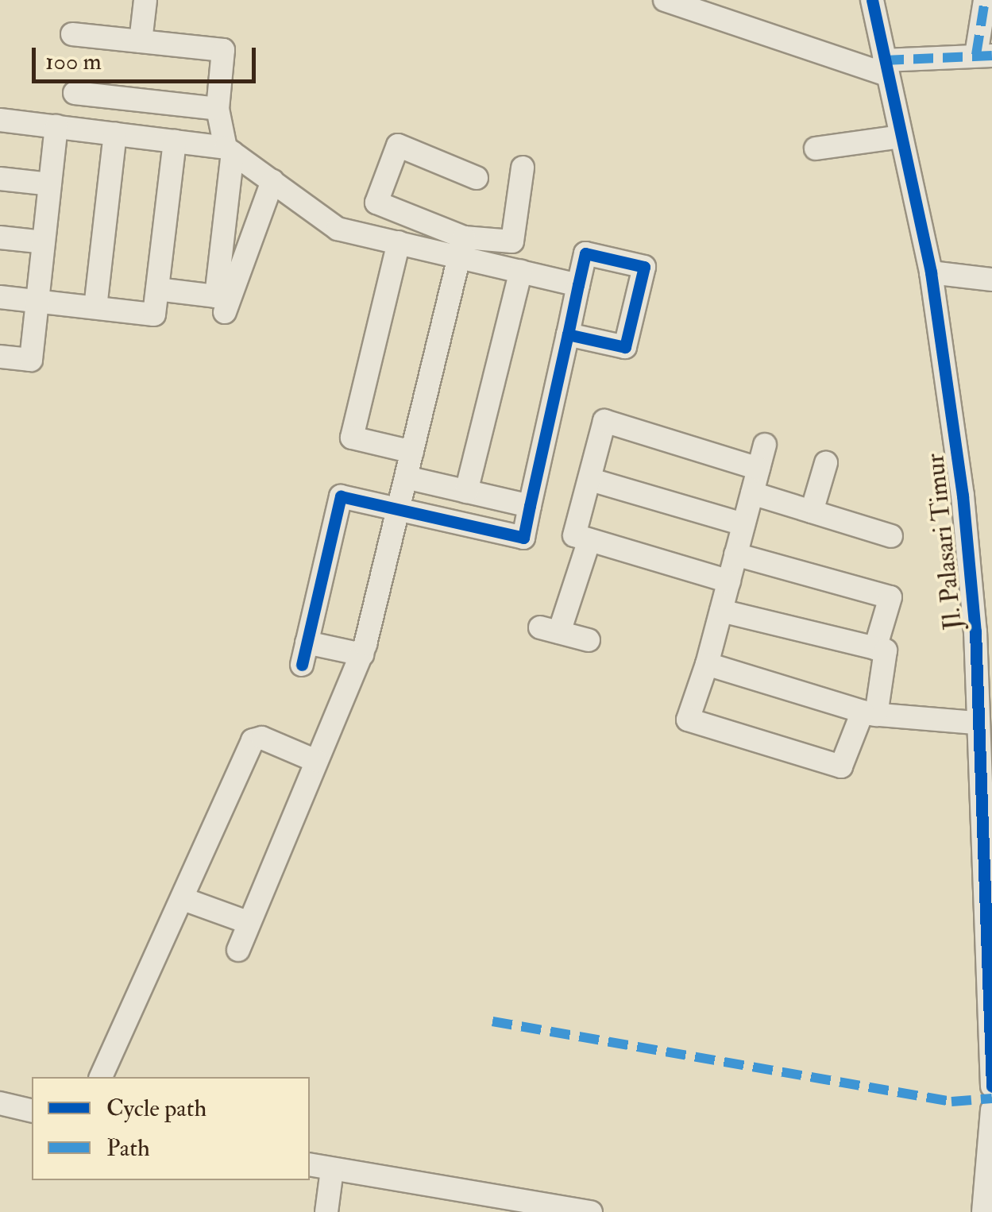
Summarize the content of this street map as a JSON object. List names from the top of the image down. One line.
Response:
{"streets":{"street":["Jl. Palasari Timur"]},"legend":["Cycle path","Path"],"scale_bar":"100 m"}
